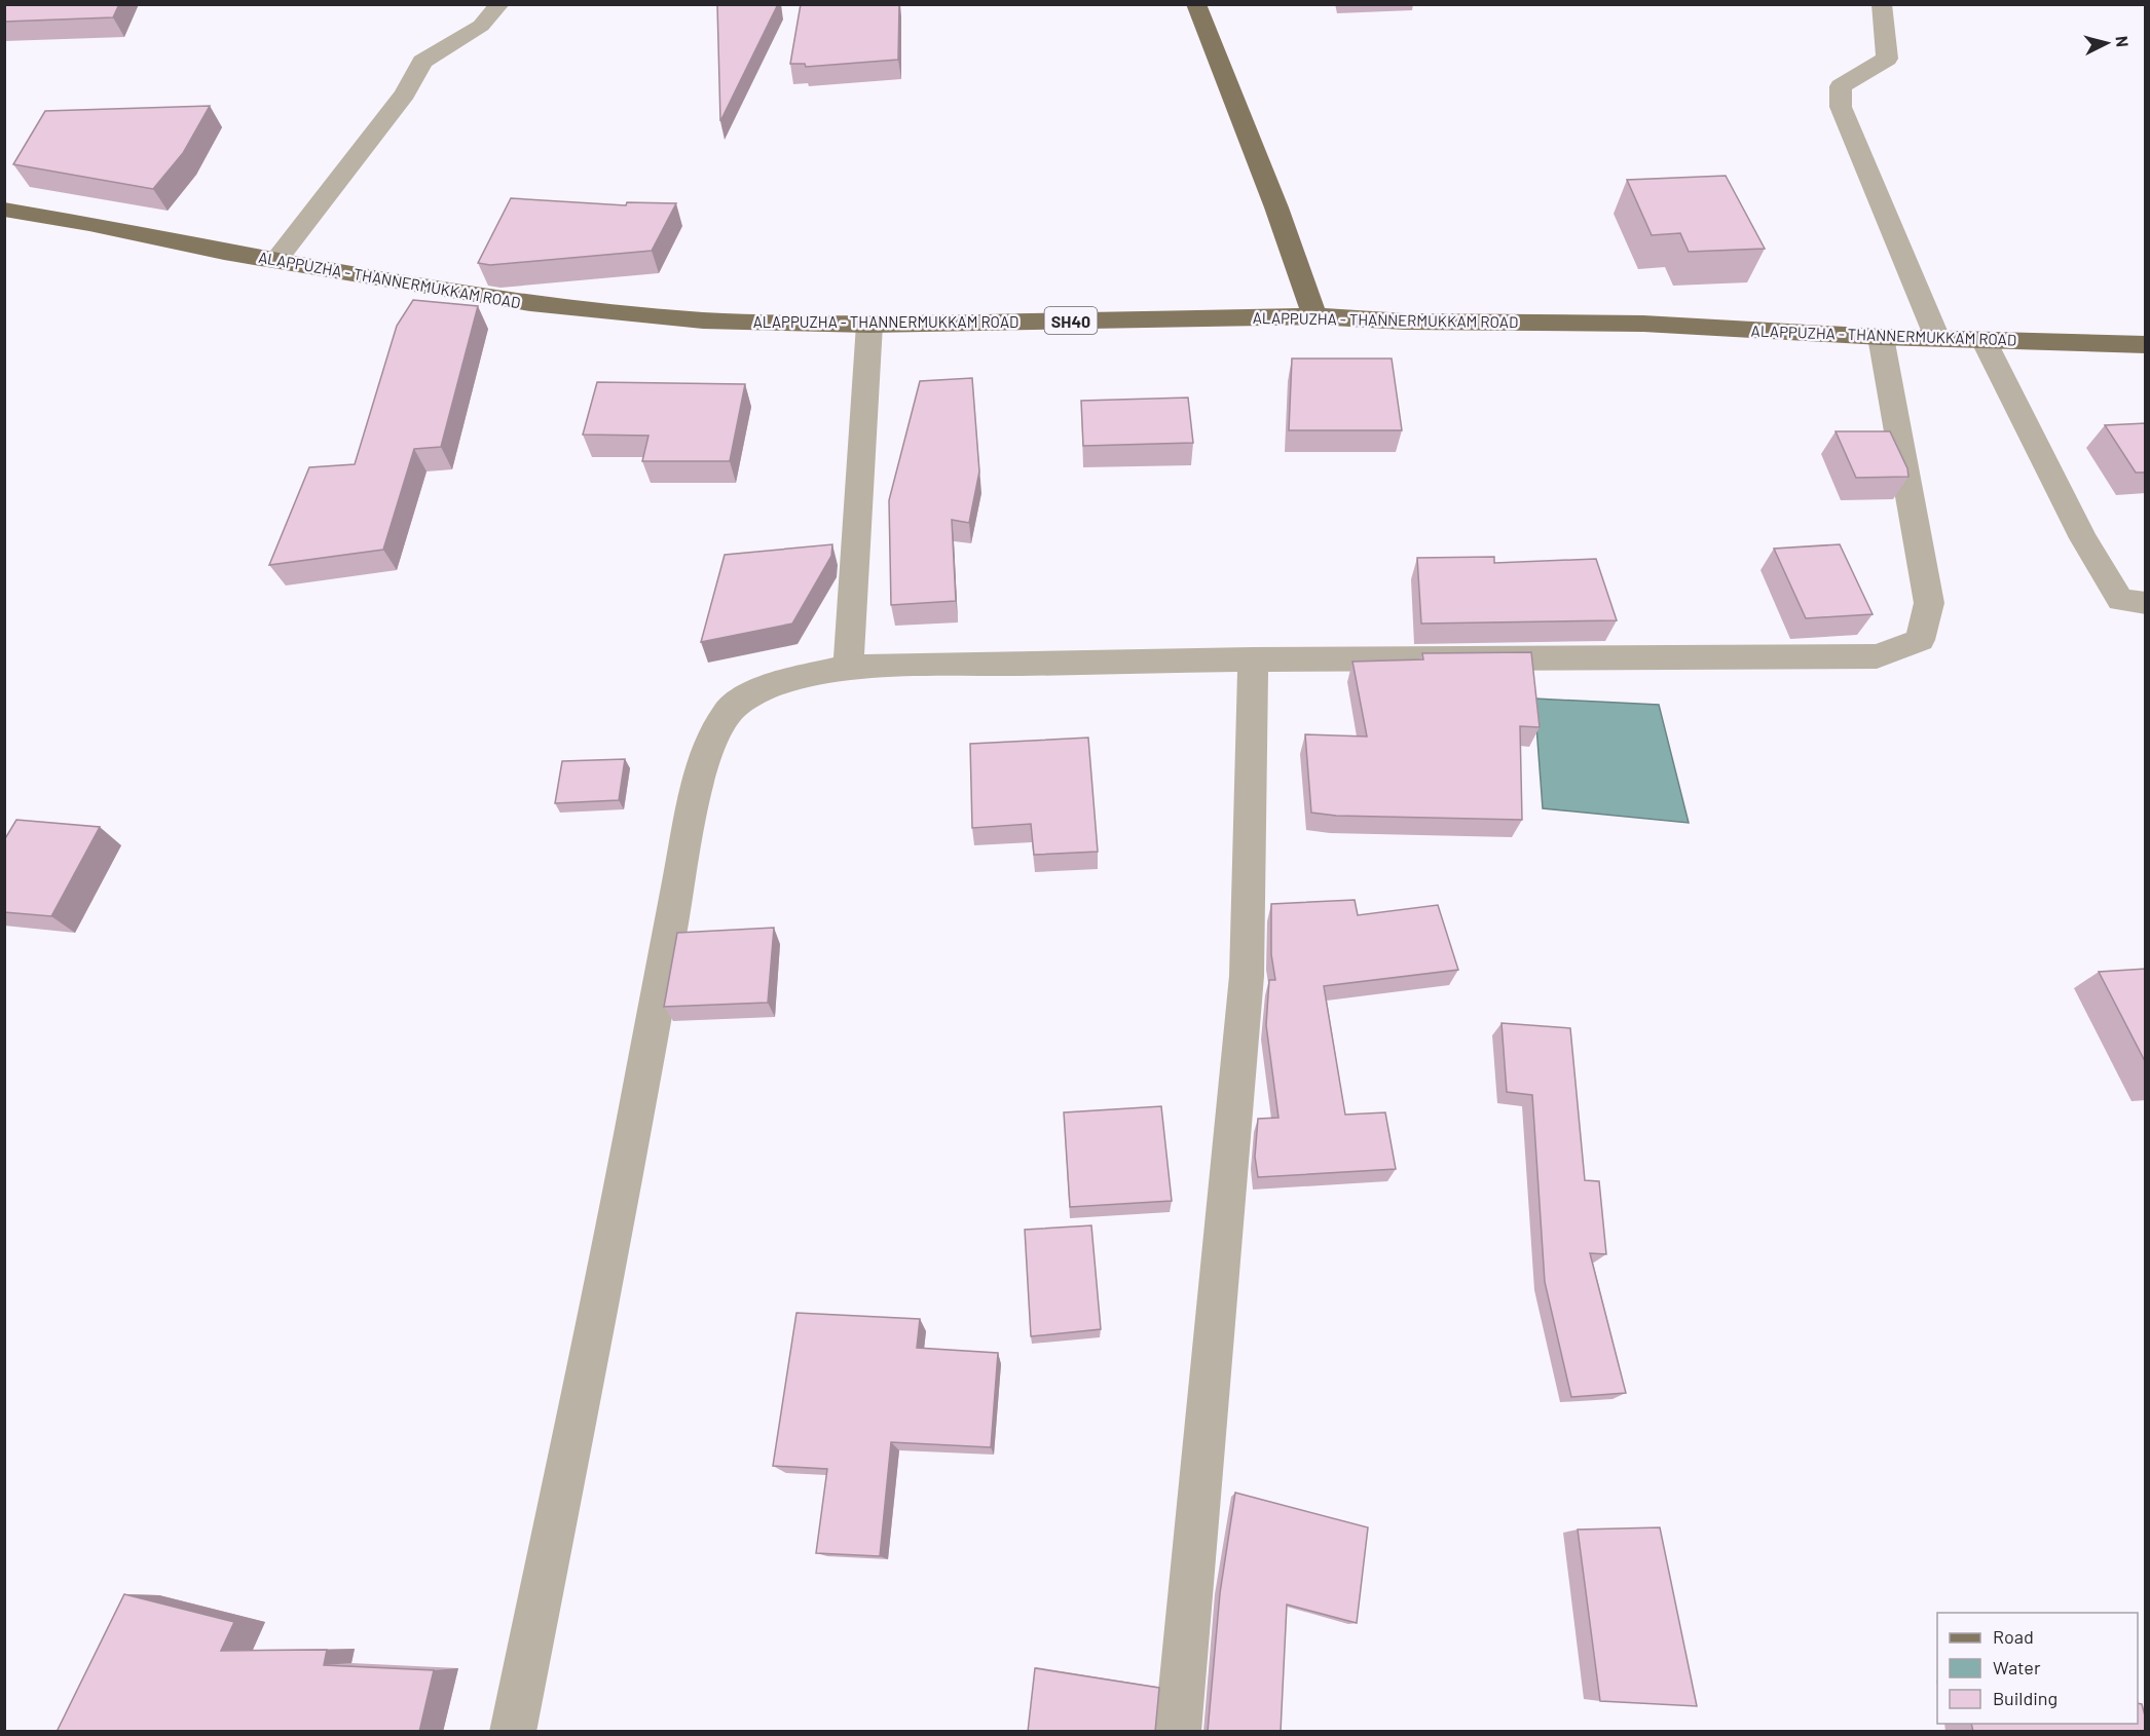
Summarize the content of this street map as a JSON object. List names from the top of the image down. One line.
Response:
{"streets":{"main road":["ALAPPUZHA - THANNERMUKKAM ROAD","SH40"]},"legend":["Road","Water","Building"],"north":"right"}
